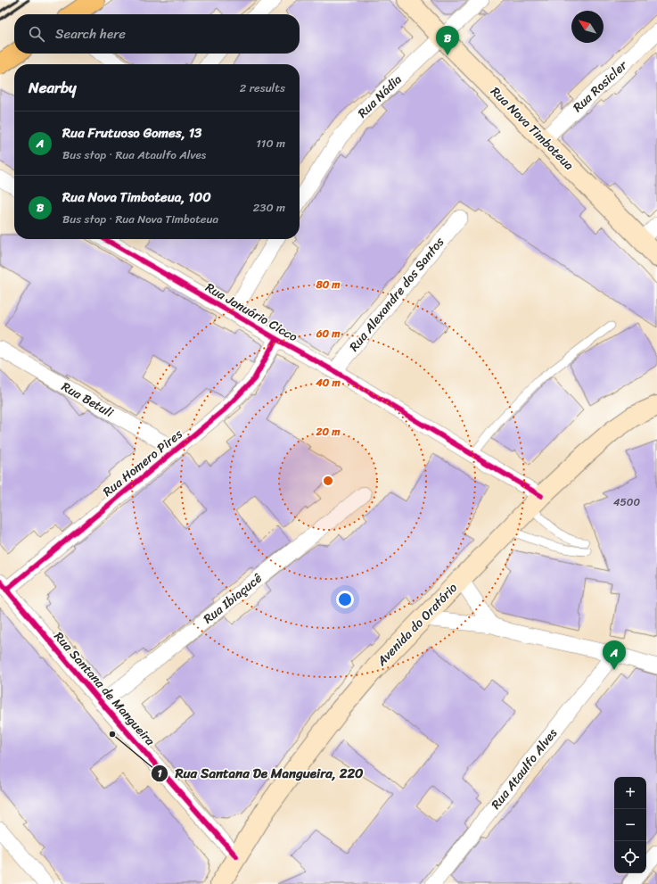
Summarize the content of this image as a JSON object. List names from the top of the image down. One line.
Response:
{"streets":{"main road":["Rua Nova Timboteua","Avenida do Oratório"],"street":["Rua Rosicler","Rua Nádia","Rua Alexandre dos Santos","Rua Januário Cicco","Rua Betuli","Rua Homero Pires","Rua Ibiaçucê","Rua Santana de Mangueira","Rua Ataulfo Alves"]},"crossings":[["Rua Rosicler","Rua Nova Timboteua"],["Rua Nádia","Rua Nova Timboteua"],["Rua Alexandre dos Santos","Rua Januário Cicco"],["Rua Januário Cicco","Rua Homero Pires"],["Rua Januário Cicco","Avenida do Oratório"],["Rua Betuli","Rua Homero Pires"],["Rua Homero Pires","Rua Santana de Mangueira"],["Rua Ibiaçucê","Rua Santana de Mangueira"],["Avenida do Oratório","Rua Santana de Mangueira"]],"places":["Rua Santana De Mangueira, 220"],"house_numbers":["4500"],"north":"top left","page":{"search":"Search here","pins":["B","A"],"heading":["Nearby","2 results"],"list":[{"mark":"A","name":"Rua Frutuoso Gomes, 13","note":"Bus stop · Rua Ataulfo Alves","value":"110 m"},{"mark":"B","name":"Rua Nova Timboteua, 100","note":"Bus stop · Rua Nova Timboteua","value":"230 m"}],"map_buttons":["+","−"]},"rings":["80 m","60 m","40 m","20 m"]}
